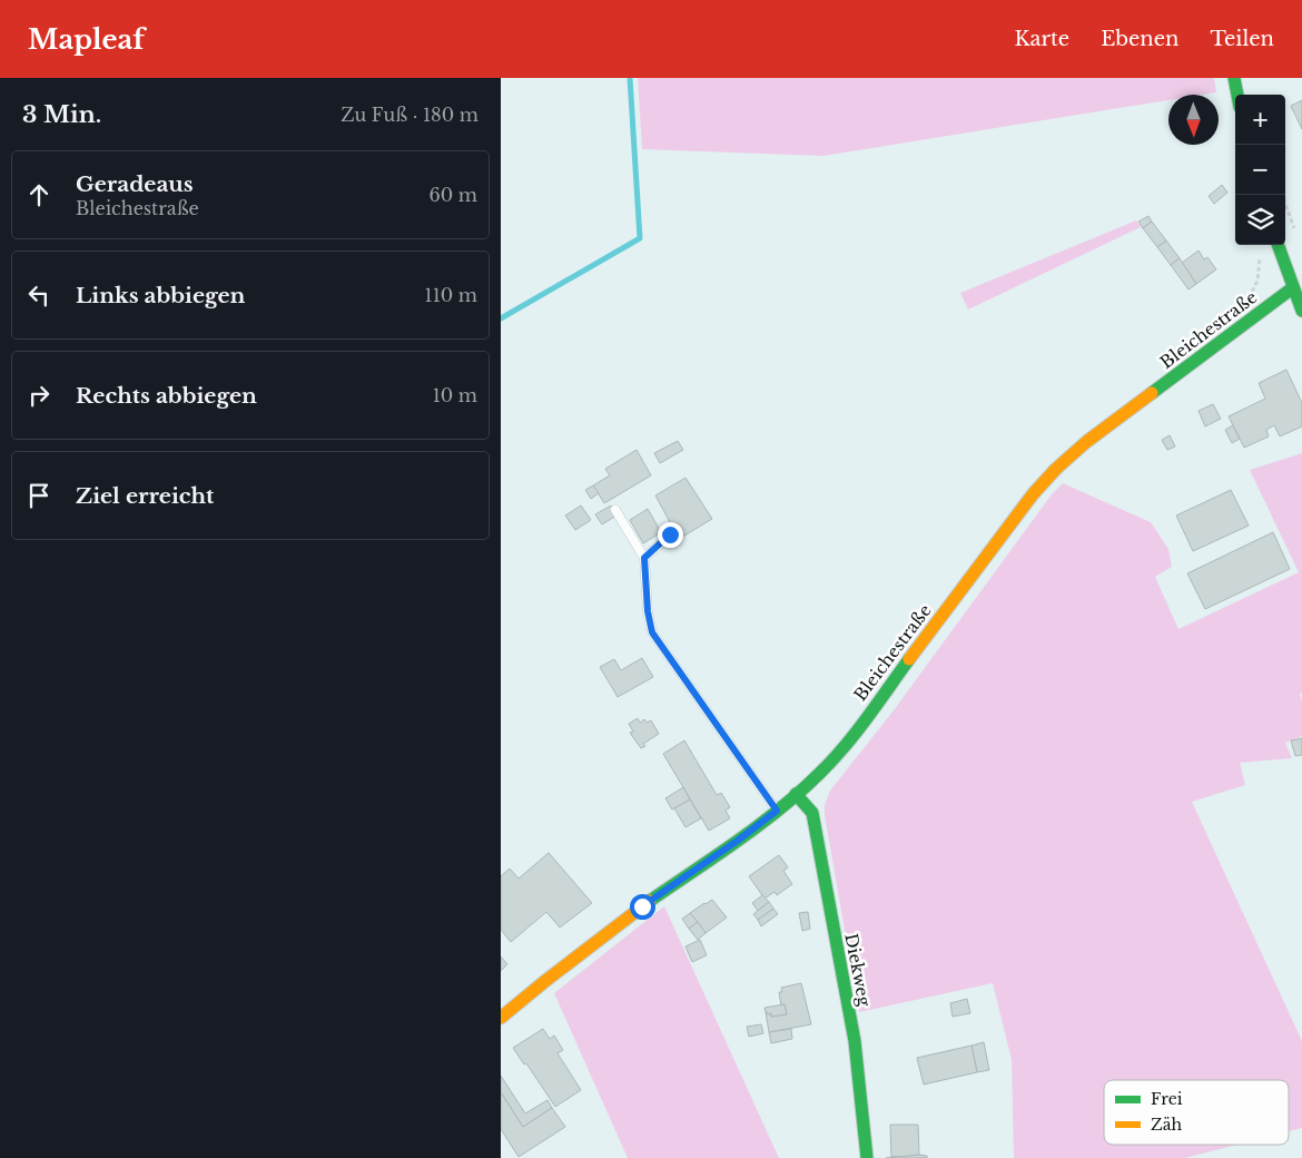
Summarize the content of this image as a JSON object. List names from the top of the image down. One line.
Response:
{"streets":{"street":["Bleichestraße","Diekweg"]},"crossings":[["Bleichestraße","Diekweg"]],"legend":["Frei","Zäh"],"north":"bottom","page":{"header":"Mapleaf","nav":["Karte","Ebenen","Teilen"],"heading":["3 Min.","Zu Fuß · 180 m"],"map_buttons":["+","−"],"list":[["Geradeaus","Bleichestraße","60 m"],["Links abbiegen","110 m"],["Rechts abbiegen","10 m"],"Ziel erreicht"]}}
